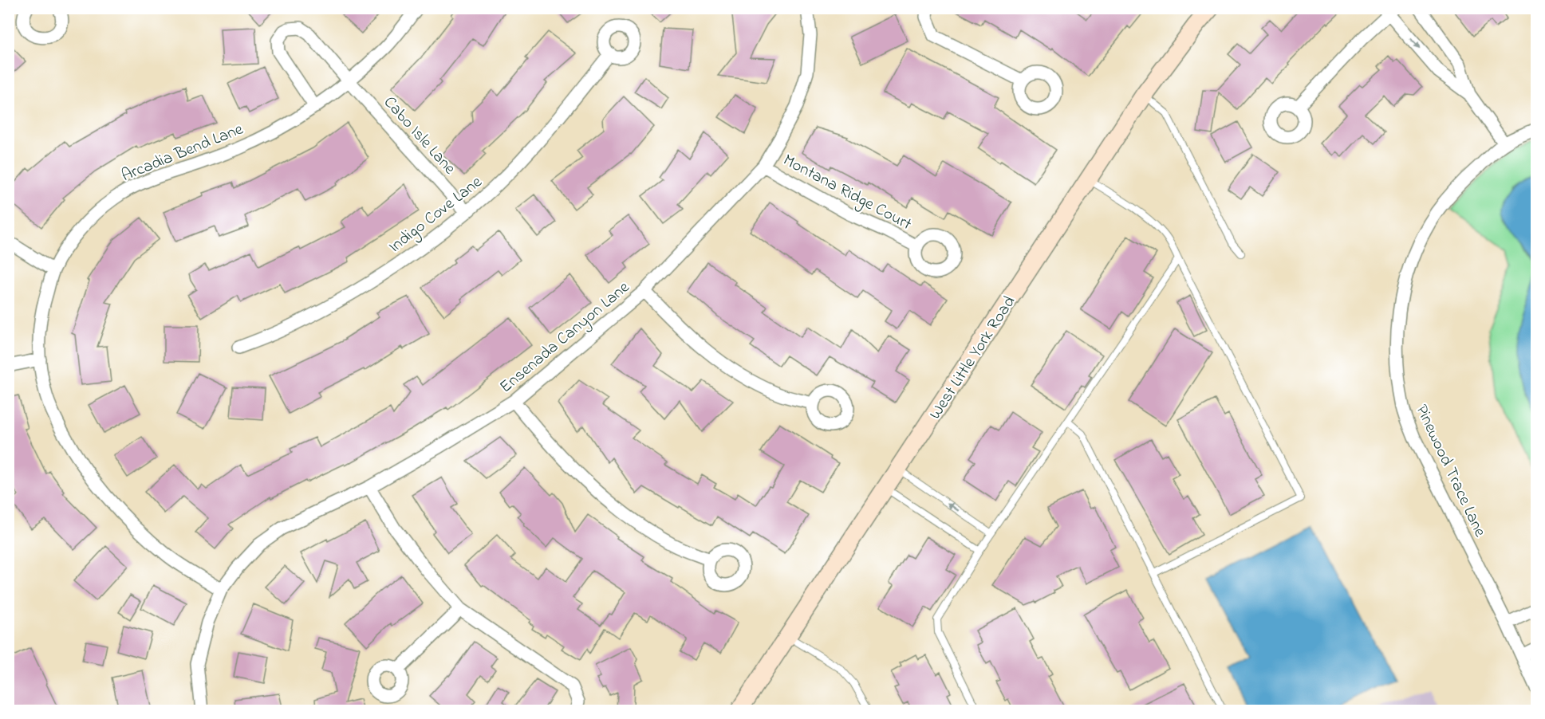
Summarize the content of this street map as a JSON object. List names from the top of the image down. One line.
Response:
{"streets":{"main road":["West Little York Road"],"street":["Cabo Isle Lane","Arcadia Bend Lane","Montana Ridge Court","Indigo Cove Lane","Ensenada Canyon Lane","Pinewood Trace Lane"]},"crossings":[["Cabo Isle Lane","Arcadia Bend Lane"],["Cabo Isle Lane","Indigo Cove Lane"],["Arcadia Bend Lane","Ensenada Canyon Lane"],["Montana Ridge Court","Ensenada Canyon Lane"]]}
